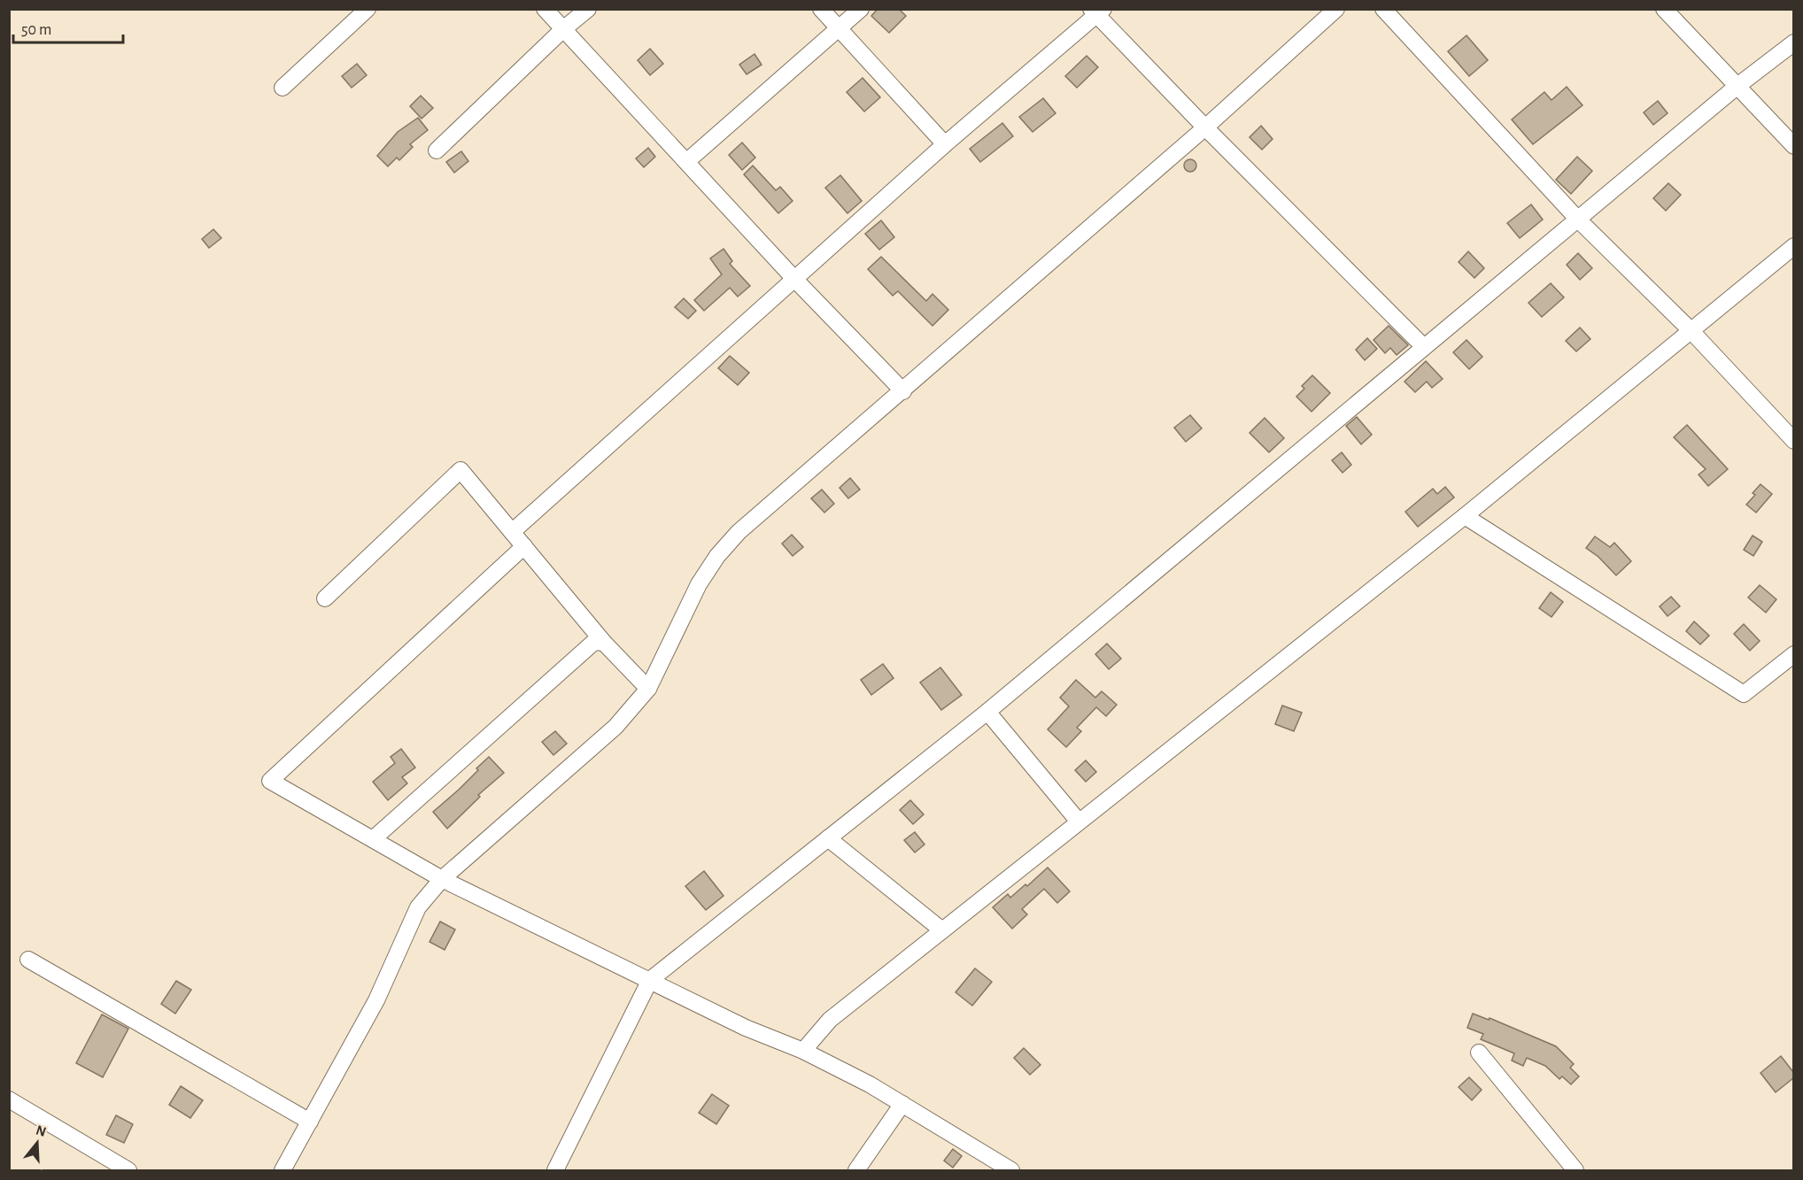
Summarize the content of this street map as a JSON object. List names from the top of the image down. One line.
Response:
{"scale_bar":"50 m","north":"top"}
